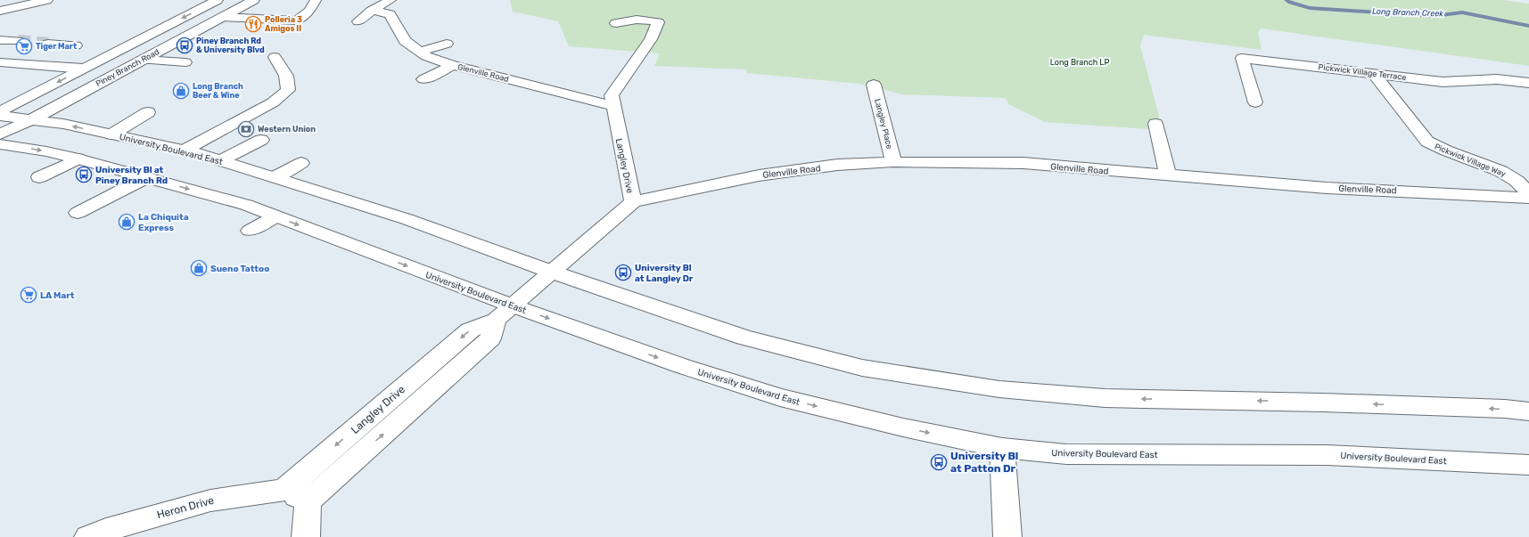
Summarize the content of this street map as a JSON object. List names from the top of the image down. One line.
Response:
{"streets":{"street":["Piney Branch Road","Pickwick Village Terrace","Glenville Road","Langley Place","University Boulevard East","Pickwick Village Way","Langley Drive","Heron Drive"]},"crossings":[["Piney Branch Road","University Boulevard East"],["Pickwick Village Terrace","Pickwick Village Way"],["Glenville Road","Langley Place"],["Glenville Road","Langley Drive"],["University Boulevard East","Langley Drive"],["Langley Drive","Heron Drive"]],"water":["Long Branch Creek"],"parks":["Long Branch LP"],"places":{"restaurant":["Polleria 3 Amigos II"],"bus stop":["Piney Branch Rd & University Blvd","University Bl at Piney Branch Rd","University Bl at Langley Dr","University Bl at Patton Dr"],"supermarket":["Tiger Mart","LA Mart"],"shop":["Long Branch Beer & Wine","La Chiquita Express","Sueno Tattoo"],"bank":["Western Union"]}}
